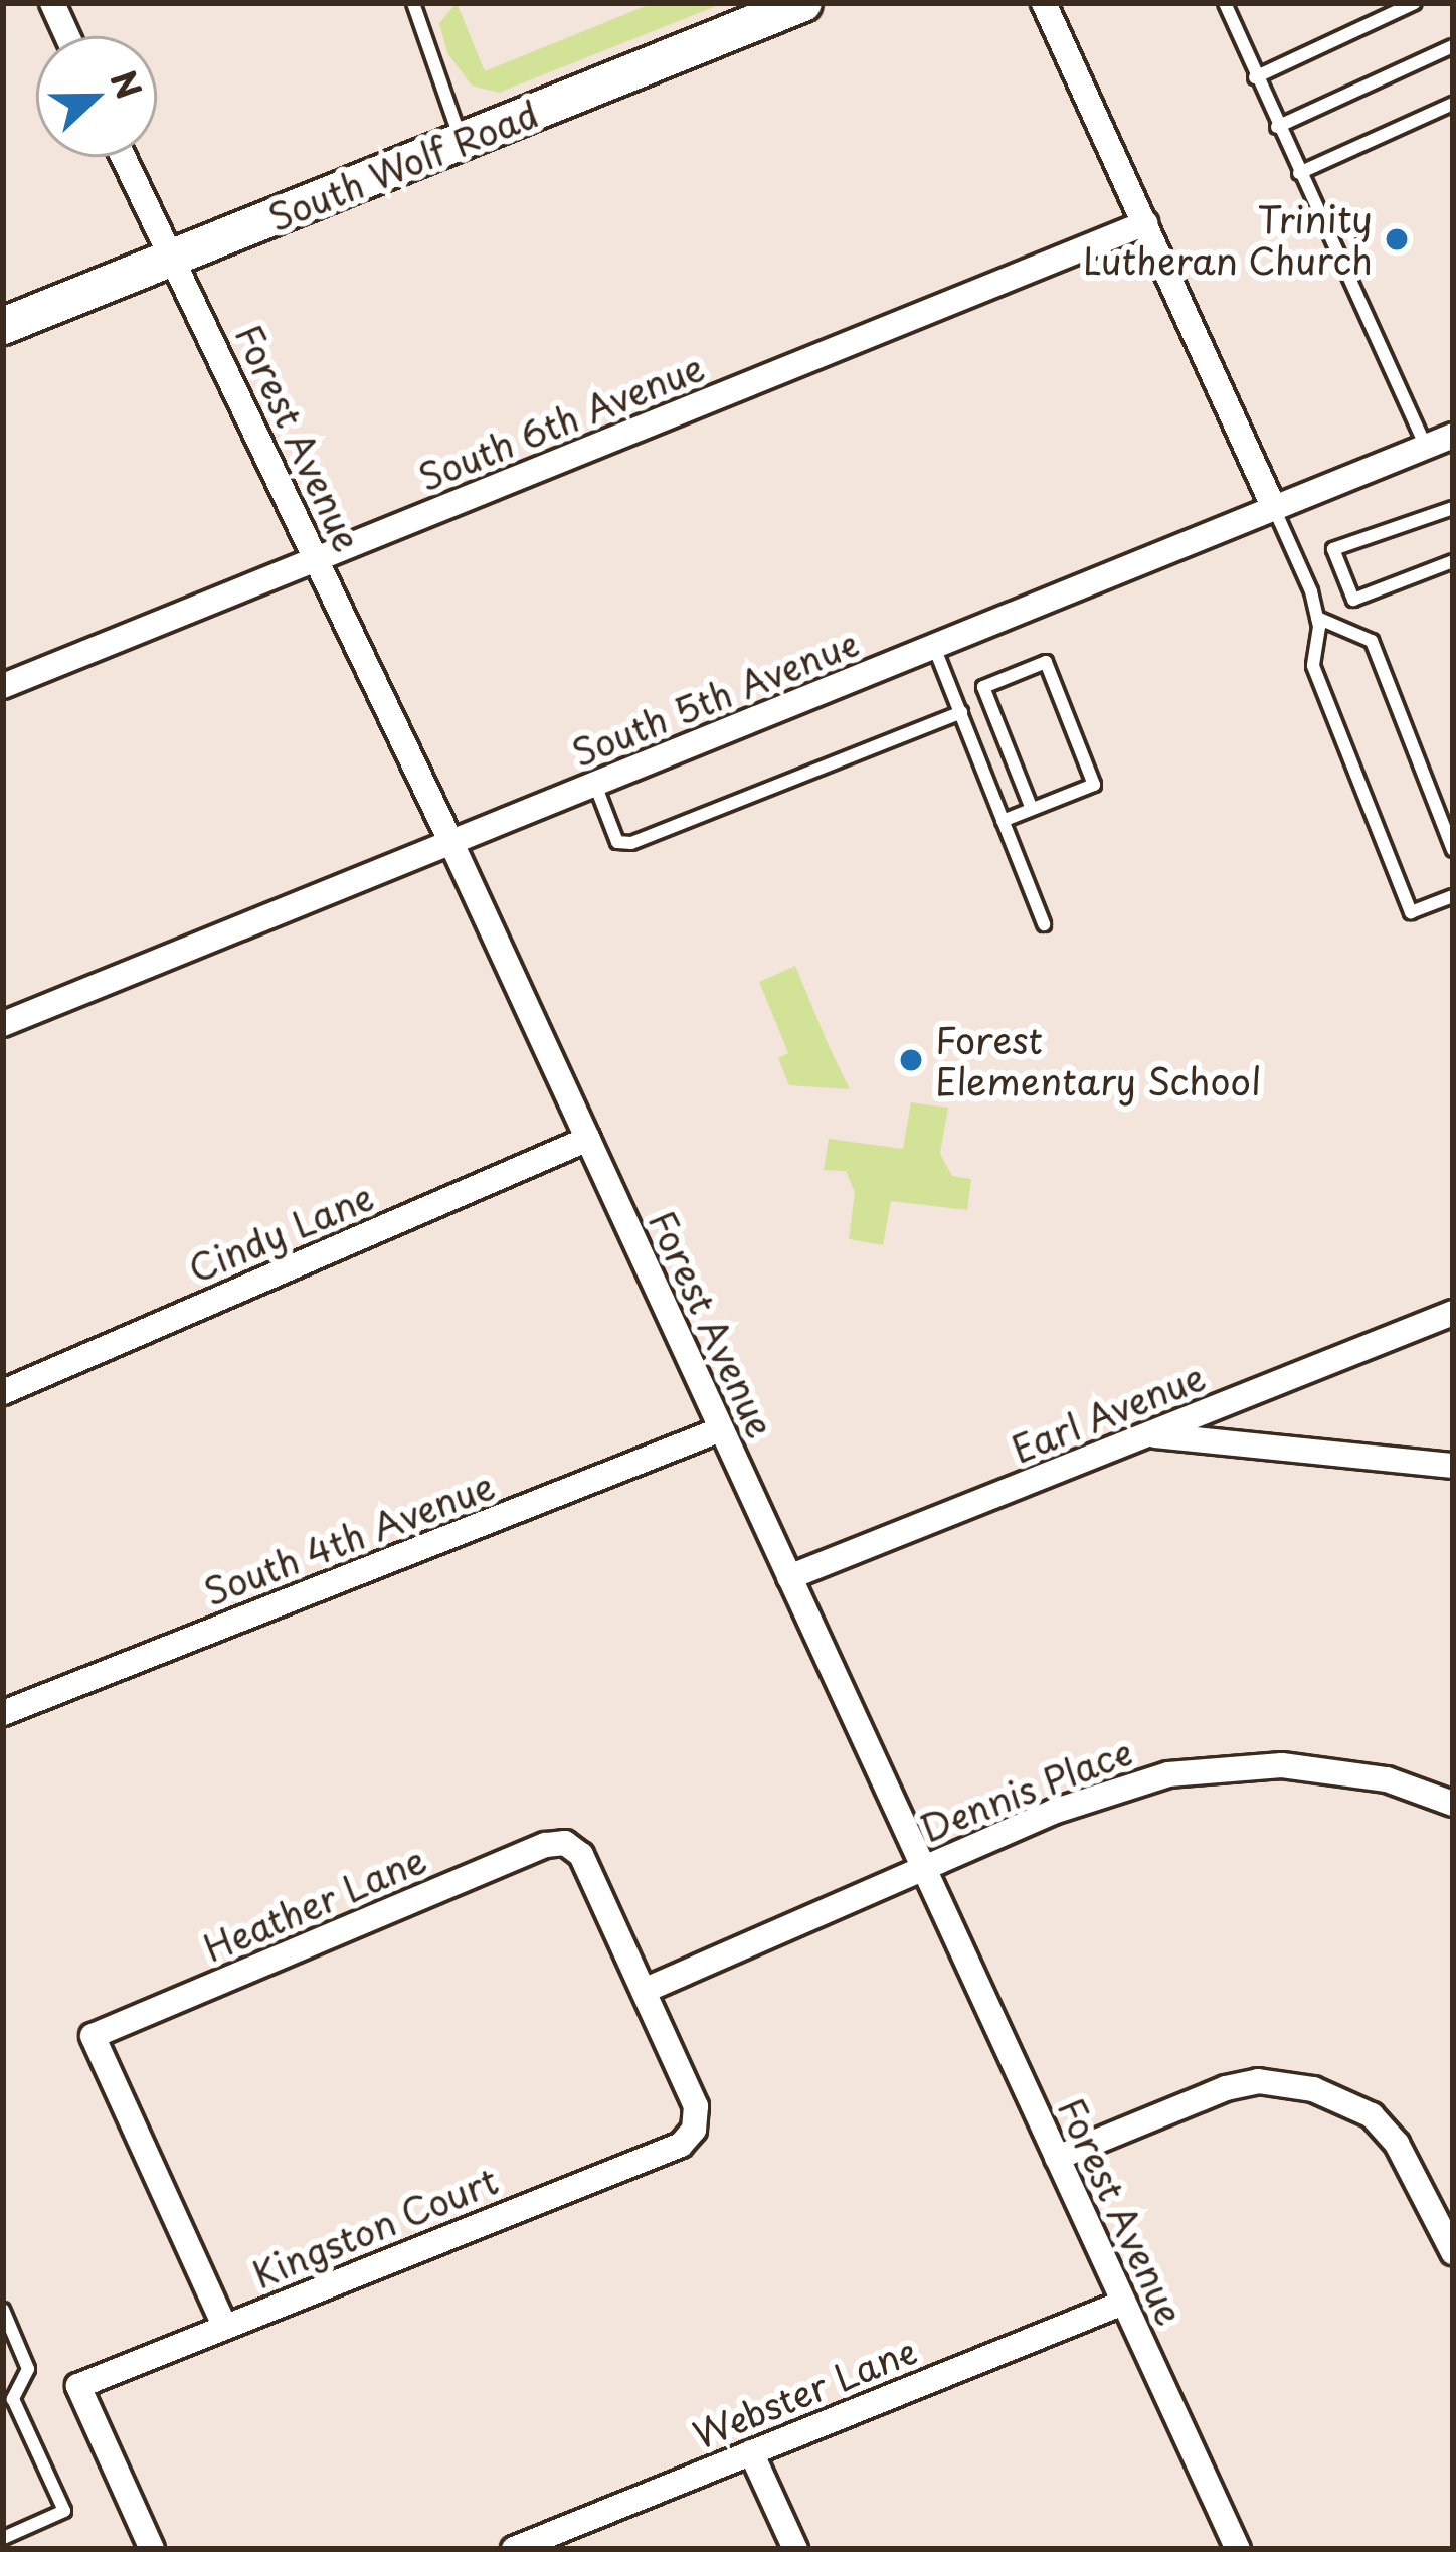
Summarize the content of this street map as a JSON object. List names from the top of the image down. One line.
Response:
{"streets":{"main road":["South Wolf Road"],"street":["South 6th Avenue","Forest Avenue","South 5th Avenue","Cindy Lane","Earl Avenue","South 4th Avenue","Dennis Place","Heather Lane","Kingston Court","Webster Lane"]},"crossings":[["South Wolf Road","Forest Avenue"],["South 6th Avenue","Forest Avenue"],["Forest Avenue","South 5th Avenue"],["Forest Avenue","Cindy Lane"],["Forest Avenue","Earl Avenue"],["Forest Avenue","South 4th Avenue"],["Forest Avenue","Dennis Place"],["Forest Avenue","Webster Lane"],["Dennis Place","Heather Lane"],["Heather Lane","Kingston Court"]],"places":["Trinity Lutheran Church","Forest Elementary School"],"north":"right"}
